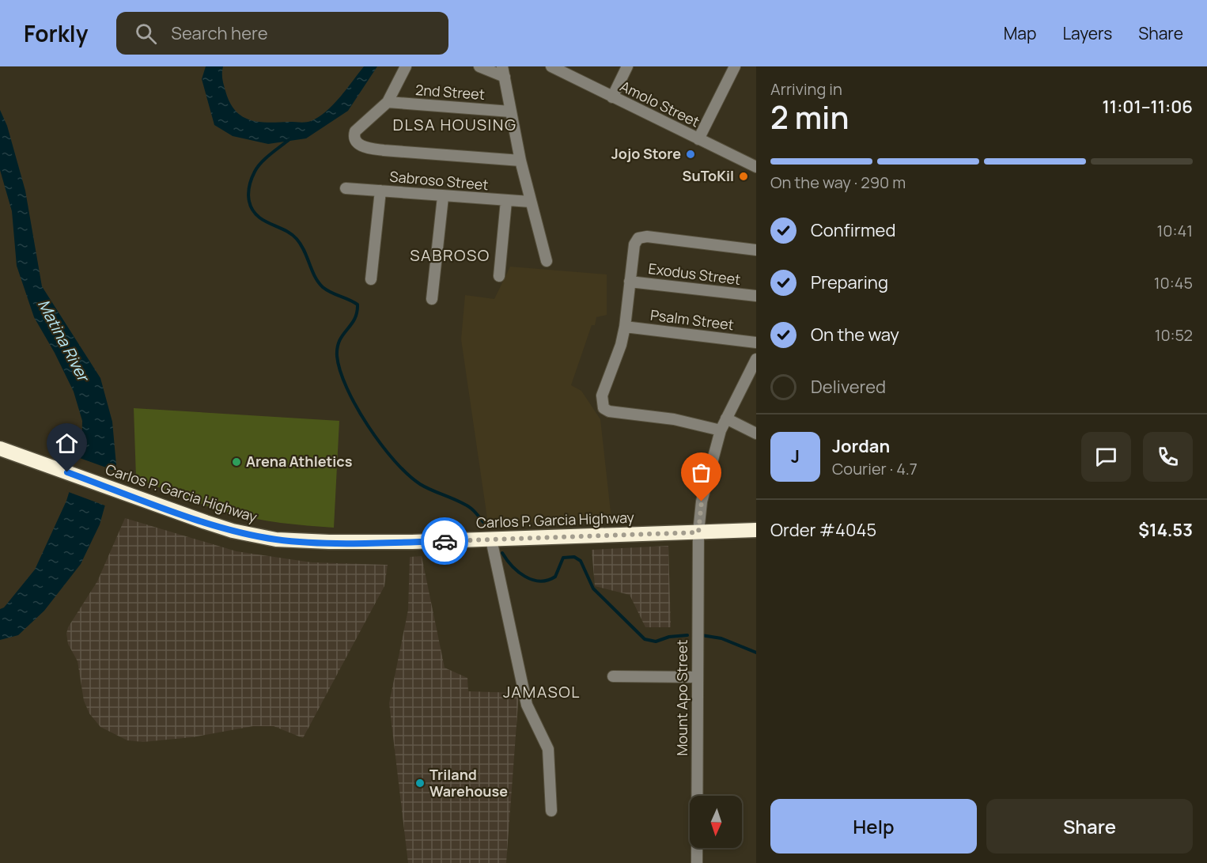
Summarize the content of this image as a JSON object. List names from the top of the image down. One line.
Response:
{"streets":{"highway":["Carlos P. Garcia Highway"],"street":["2nd Street","Amolo Street","Sabroso Street","Exodus Street","Psalm Street","Mount Apo Street"]},"crossings":[["Carlos P. Garcia Highway","Mount Apo Street"]],"districts":["DLSA HOUSING","SABROSO","JAMASOL"],"water":["Matina River"],"places":["Jojo Store","SuToKil","Arena Athletics","Triland Warehouse"],"north":"bottom","page":{"header":"Forkly","search":"Search here","nav":["Map","Layers","Share"],"heading":["2 min","Arriving in","11:01–11:06"],"panel":["Jordan","Courier · 4.7","Order #4045","$14.53"],"bar":"On the way · 290 m","list":[["Confirmed","10:41"],["Preparing","10:45"],["On the way","10:52"],"Delivered"],"round":"J","buttons":["Help","Share"]}}
